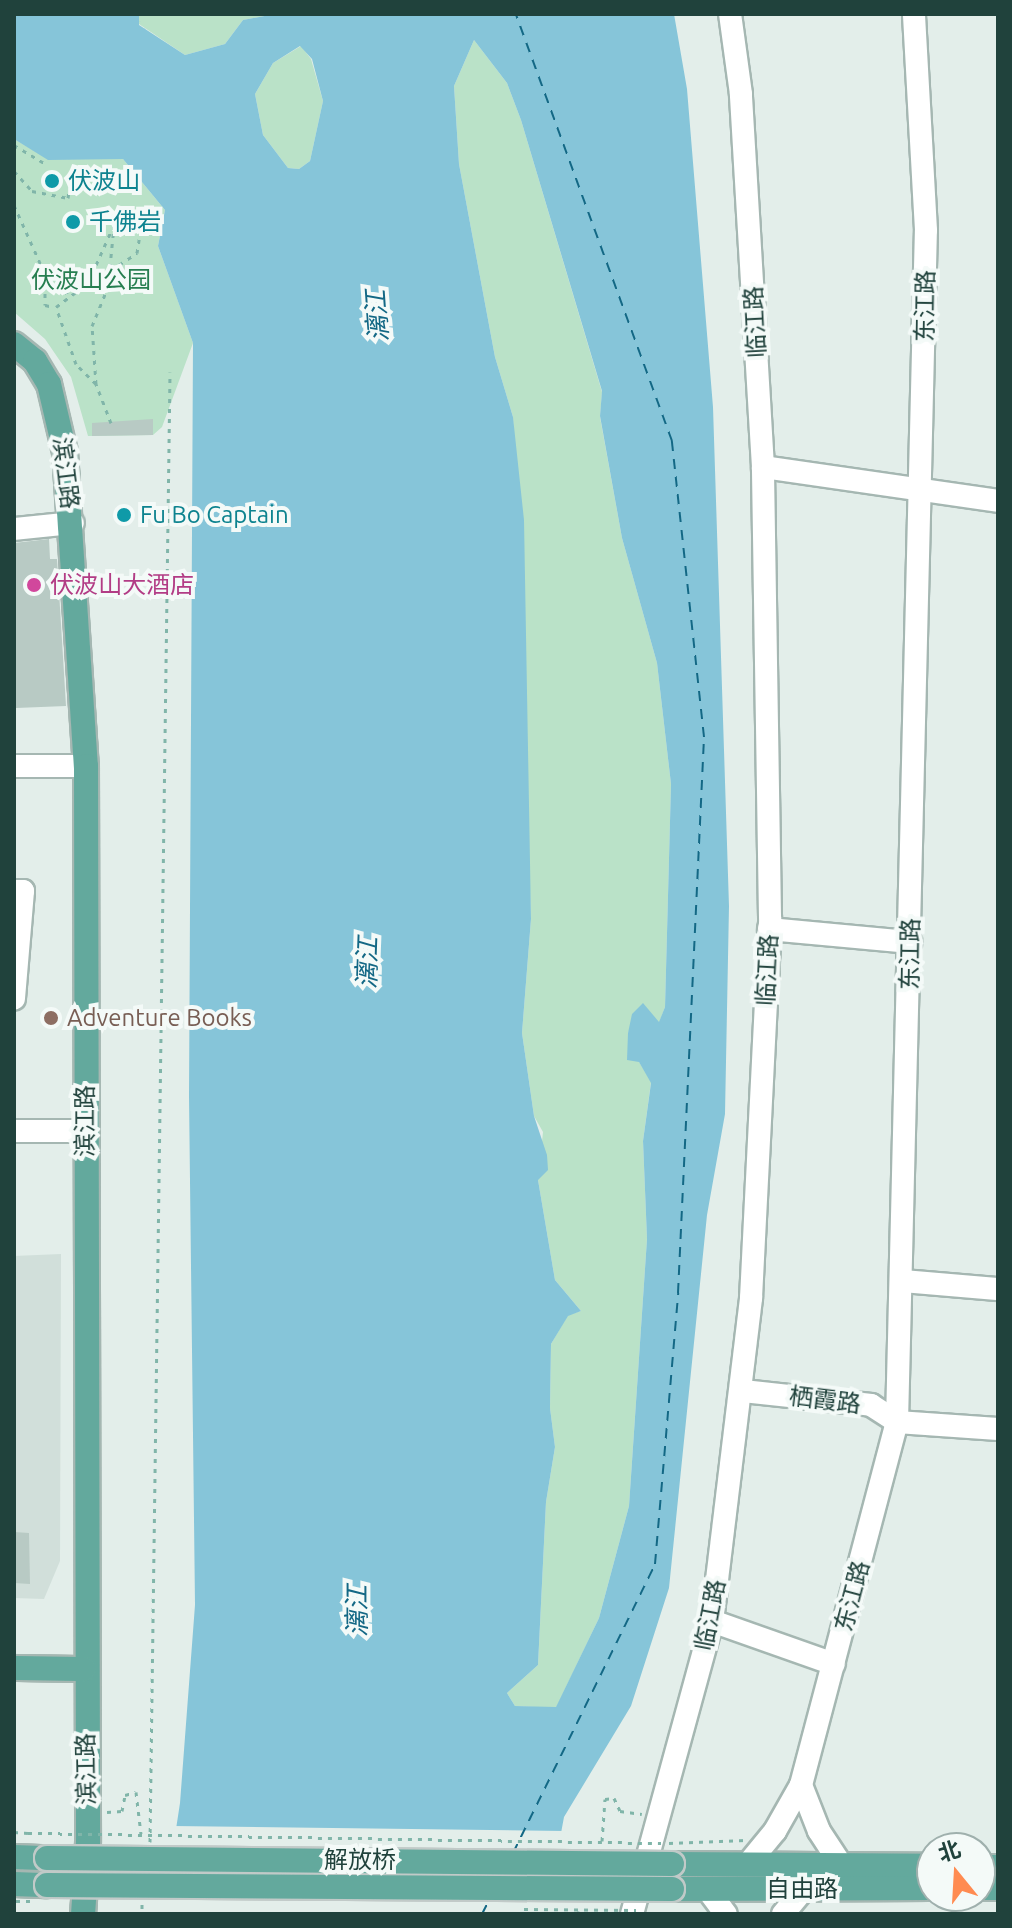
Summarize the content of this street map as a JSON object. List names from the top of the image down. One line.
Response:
{"streets":{"main road":["滨江路","解放桥","自由路"],"street":["东江路","临江路","栖霞路"]},"crossings":[["东江路","栖霞路"],["东江路","自由路"],["临江路","栖霞路"],["解放桥","自由路"]],"water":["漓江"],"parks":["伏波山公园"],"places":["伏波山","千佛岩","Fu Bo Captain","伏波山大酒店","Adventure Books"],"north":"top"}
